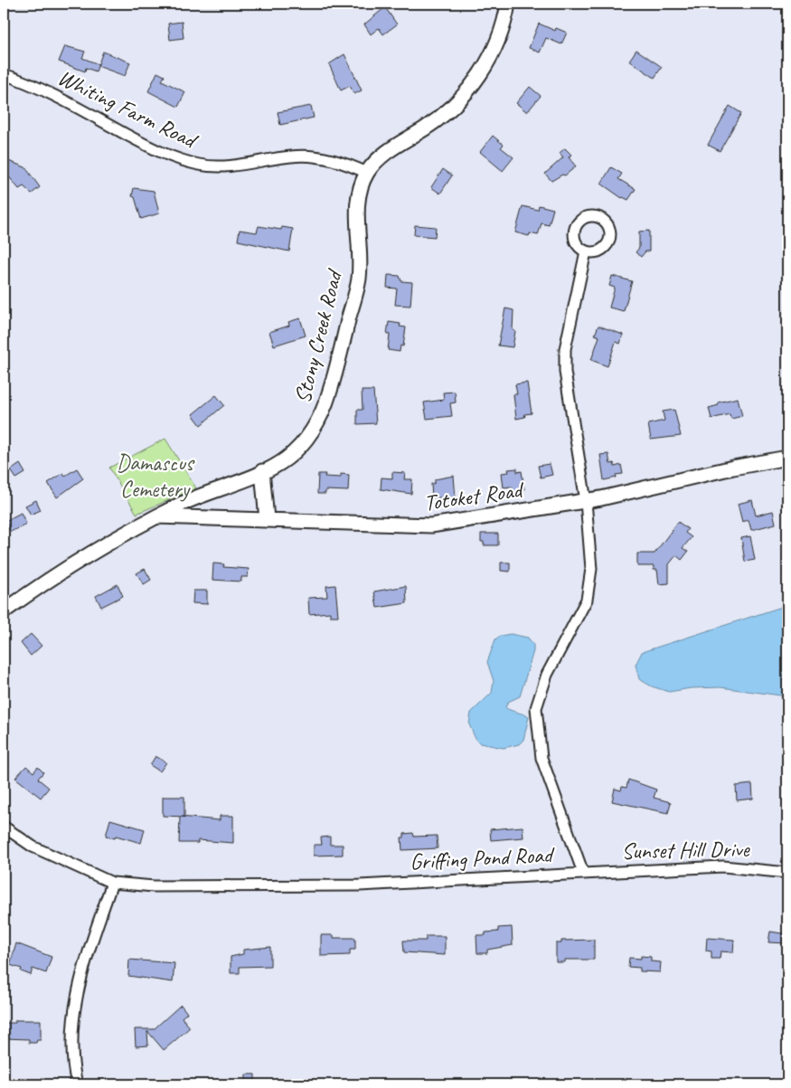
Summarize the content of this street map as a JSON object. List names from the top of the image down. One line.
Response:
{"streets":{"main road":["Stony Creek Road","Totoket Road"],"street":["Whiting Farm Road","Sunset Hill Drive","Griffing Pond Road"]},"crossings":[["Whiting Farm Road","Stony Creek Road"],["Stony Creek Road","Totoket Road"],["Totoket Road","Griffing Pond Road"],["Sunset Hill Drive","Griffing Pond Road"]],"parks":["Damascus Cemetery"]}
